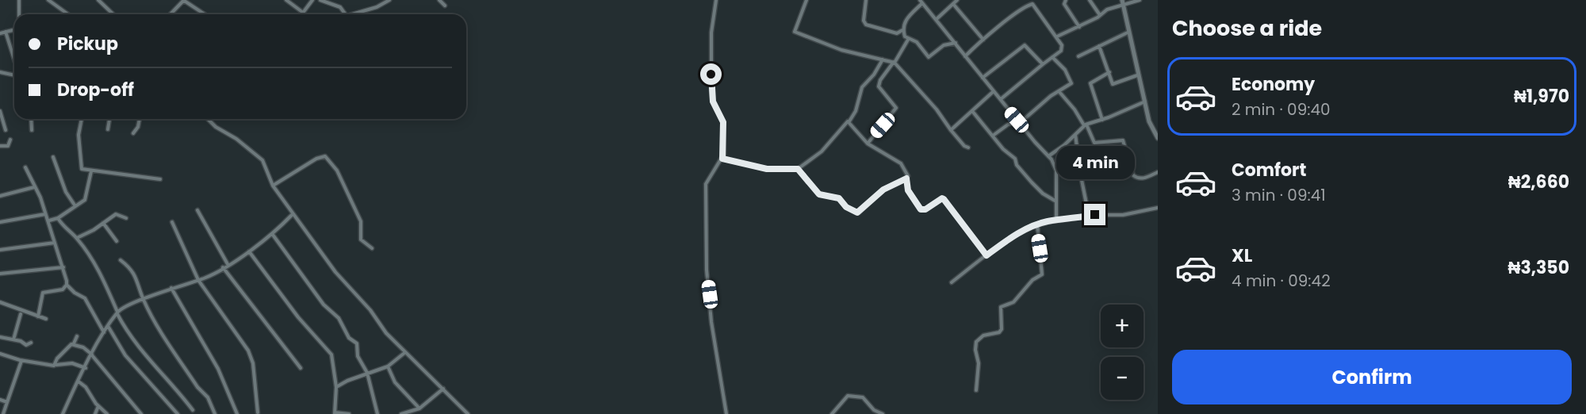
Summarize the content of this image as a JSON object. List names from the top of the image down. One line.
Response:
{"page":{"heading":"Choose a ride","banner":["Pickup","Drop-off"],"list":[{"name":"Economy","note":"2 min · 09:40","value":"₦1,970"},{"name":"Comfort","note":"3 min · 09:41","value":"₦2,660"},{"name":"XL","note":"4 min · 09:42","value":"₦3,350"}],"bubble":"4 min","map_buttons":["+","−"],"buttons":"Confirm"}}
